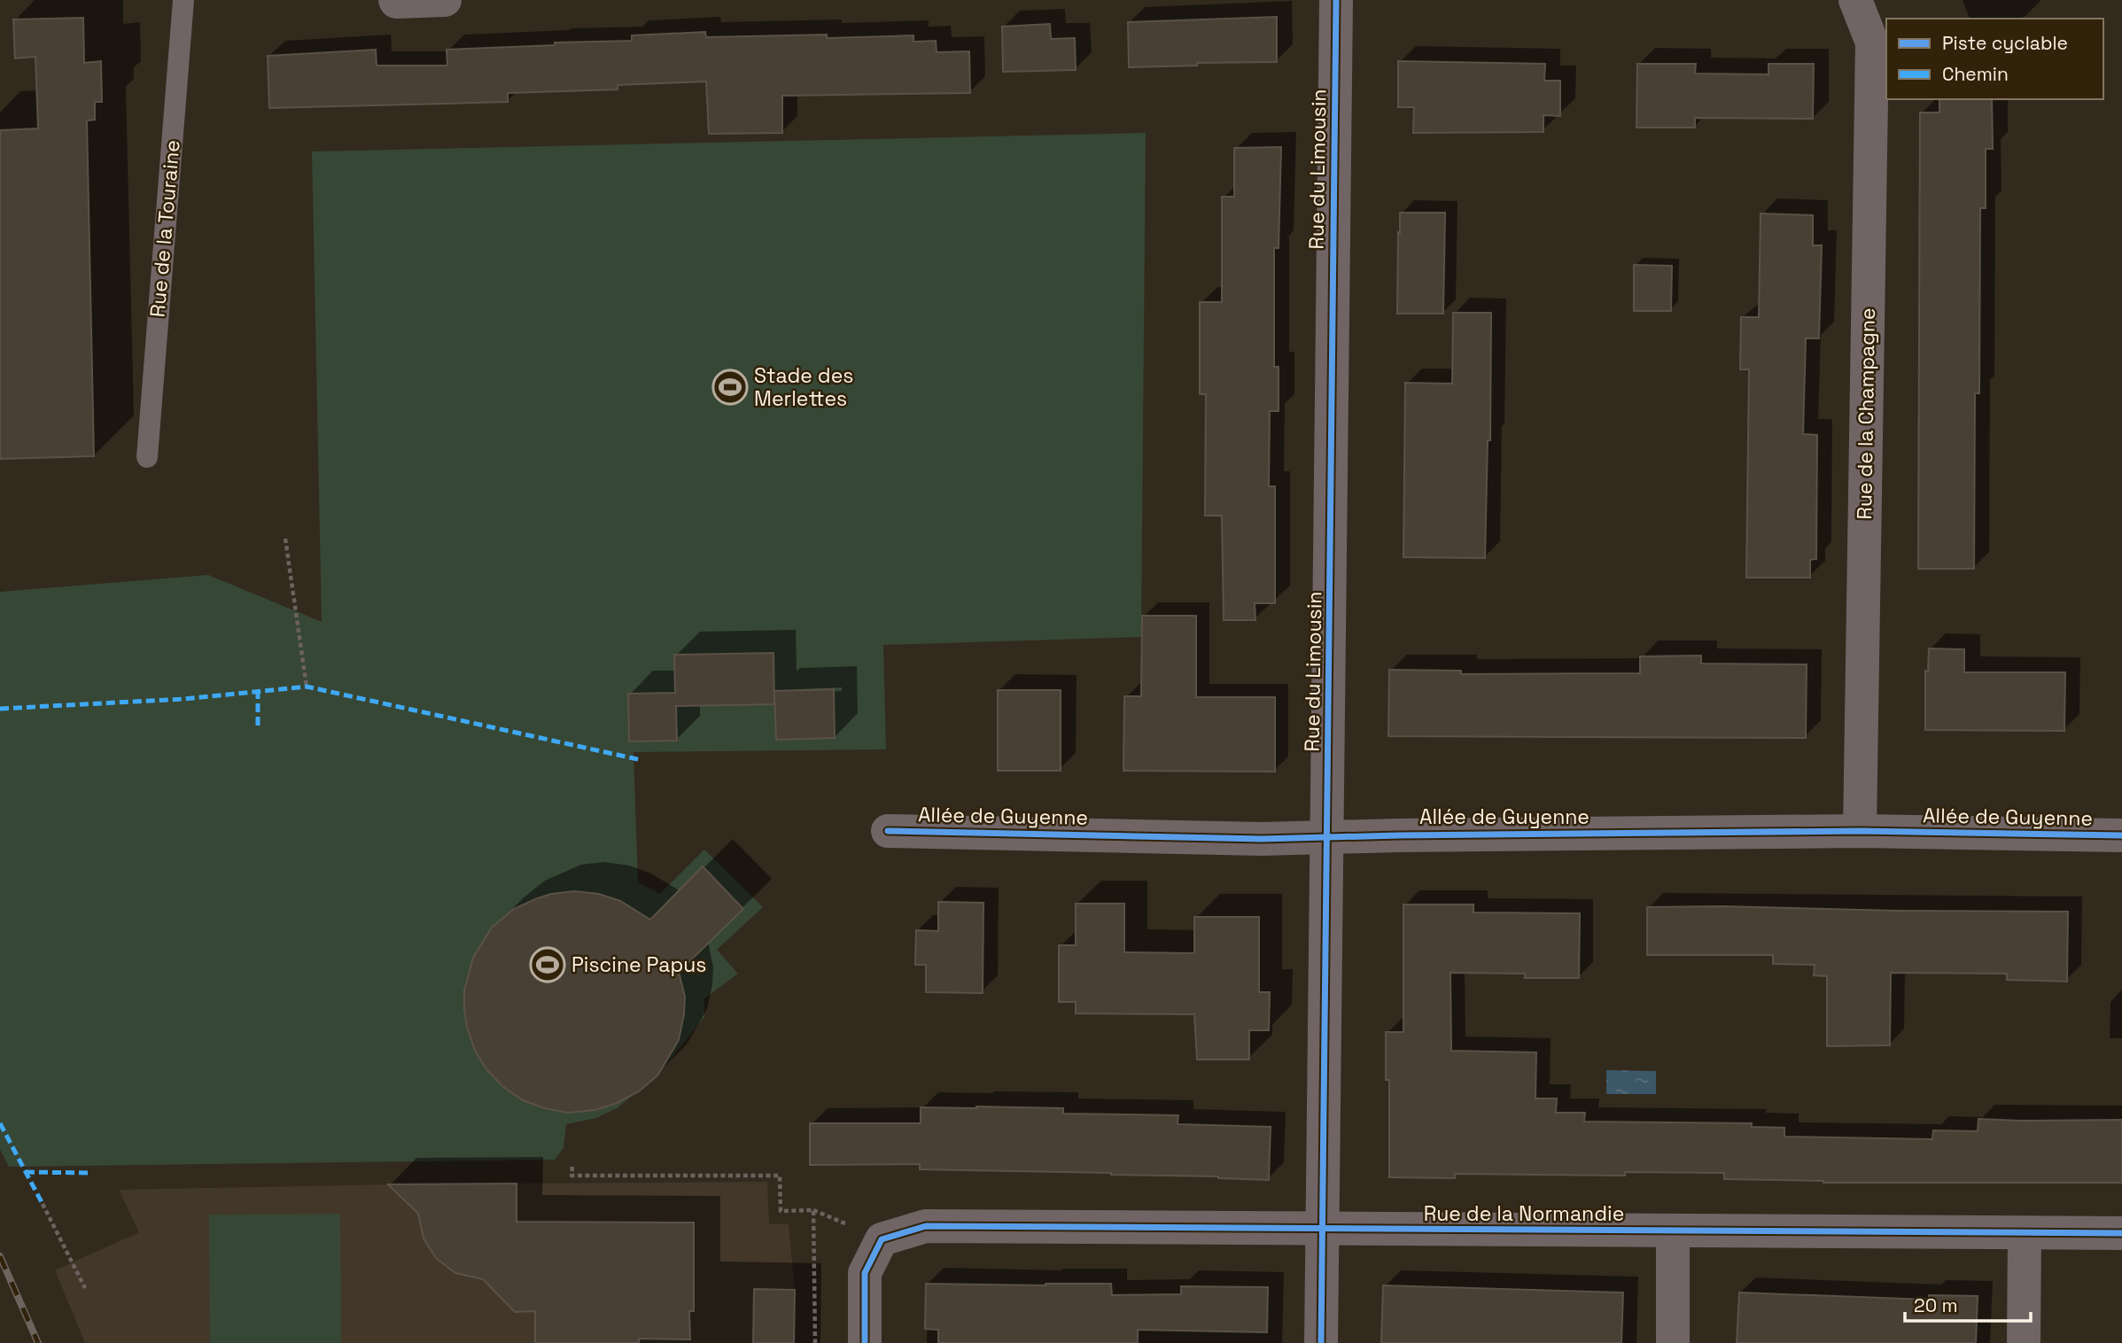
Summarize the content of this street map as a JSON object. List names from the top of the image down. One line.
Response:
{"streets":{"street":["Rue du Limousin","Rue de la Champagne","Allée de Guyenne","Rue de la Normandie"],"lane":["Rue de la Touraine"]},"crossings":[["Rue du Limousin","Allée de Guyenne"],["Rue du Limousin","Rue de la Normandie"],["Rue de la Champagne","Allée de Guyenne"]],"places":{"sports":["Stade des Merlettes","Piscine Papus"]},"legend":["Piste cyclable","Chemin"],"scale_bar":"20 m"}
